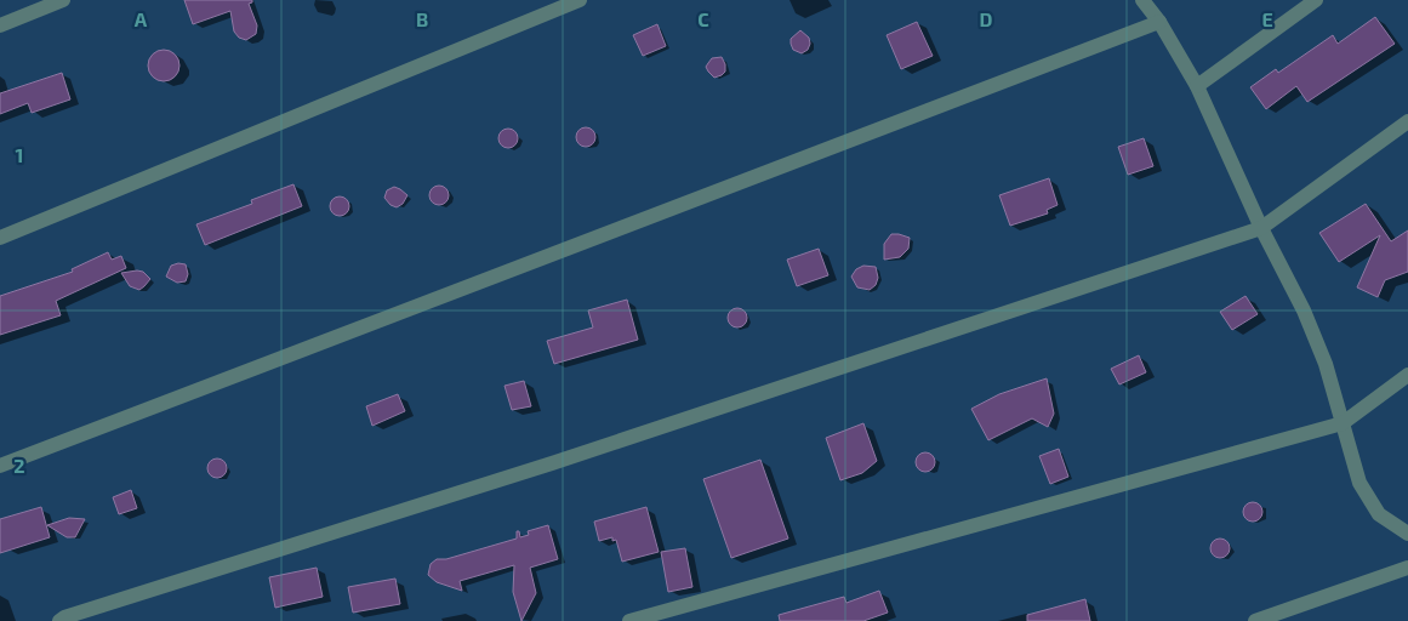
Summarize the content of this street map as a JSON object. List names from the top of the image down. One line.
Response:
{"grid":{"columns":["A","B","C","D","E"],"rows":["1","2"]}}
